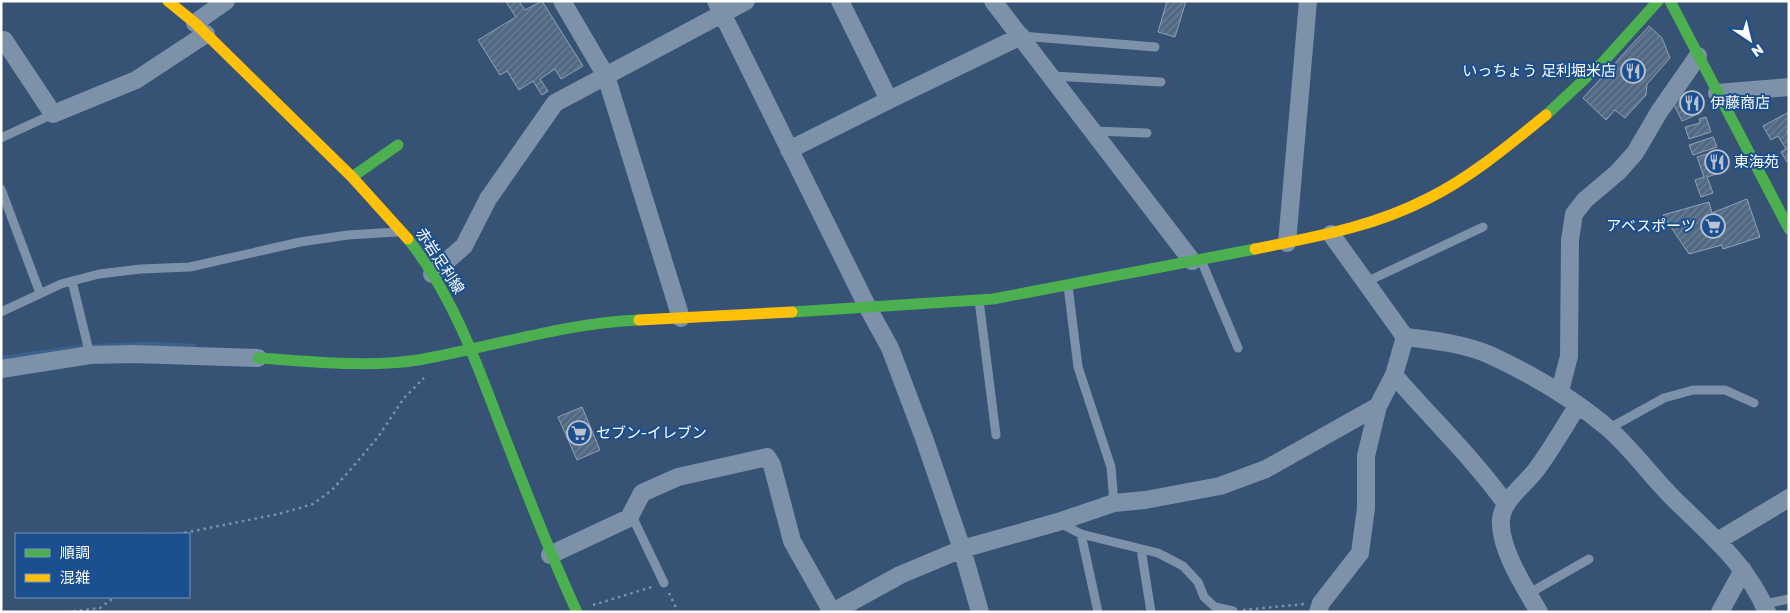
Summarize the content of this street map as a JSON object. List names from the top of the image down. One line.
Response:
{"streets":{"main road":["赤岩足利線"]},"places":{"restaurant":["いっちょう 足利堀米店","伊藤商店","東海苑"],"supermarket":["アベスポーツ","セブン-イレブン"]},"legend":["順調","混雑"],"north":"bottom right"}
